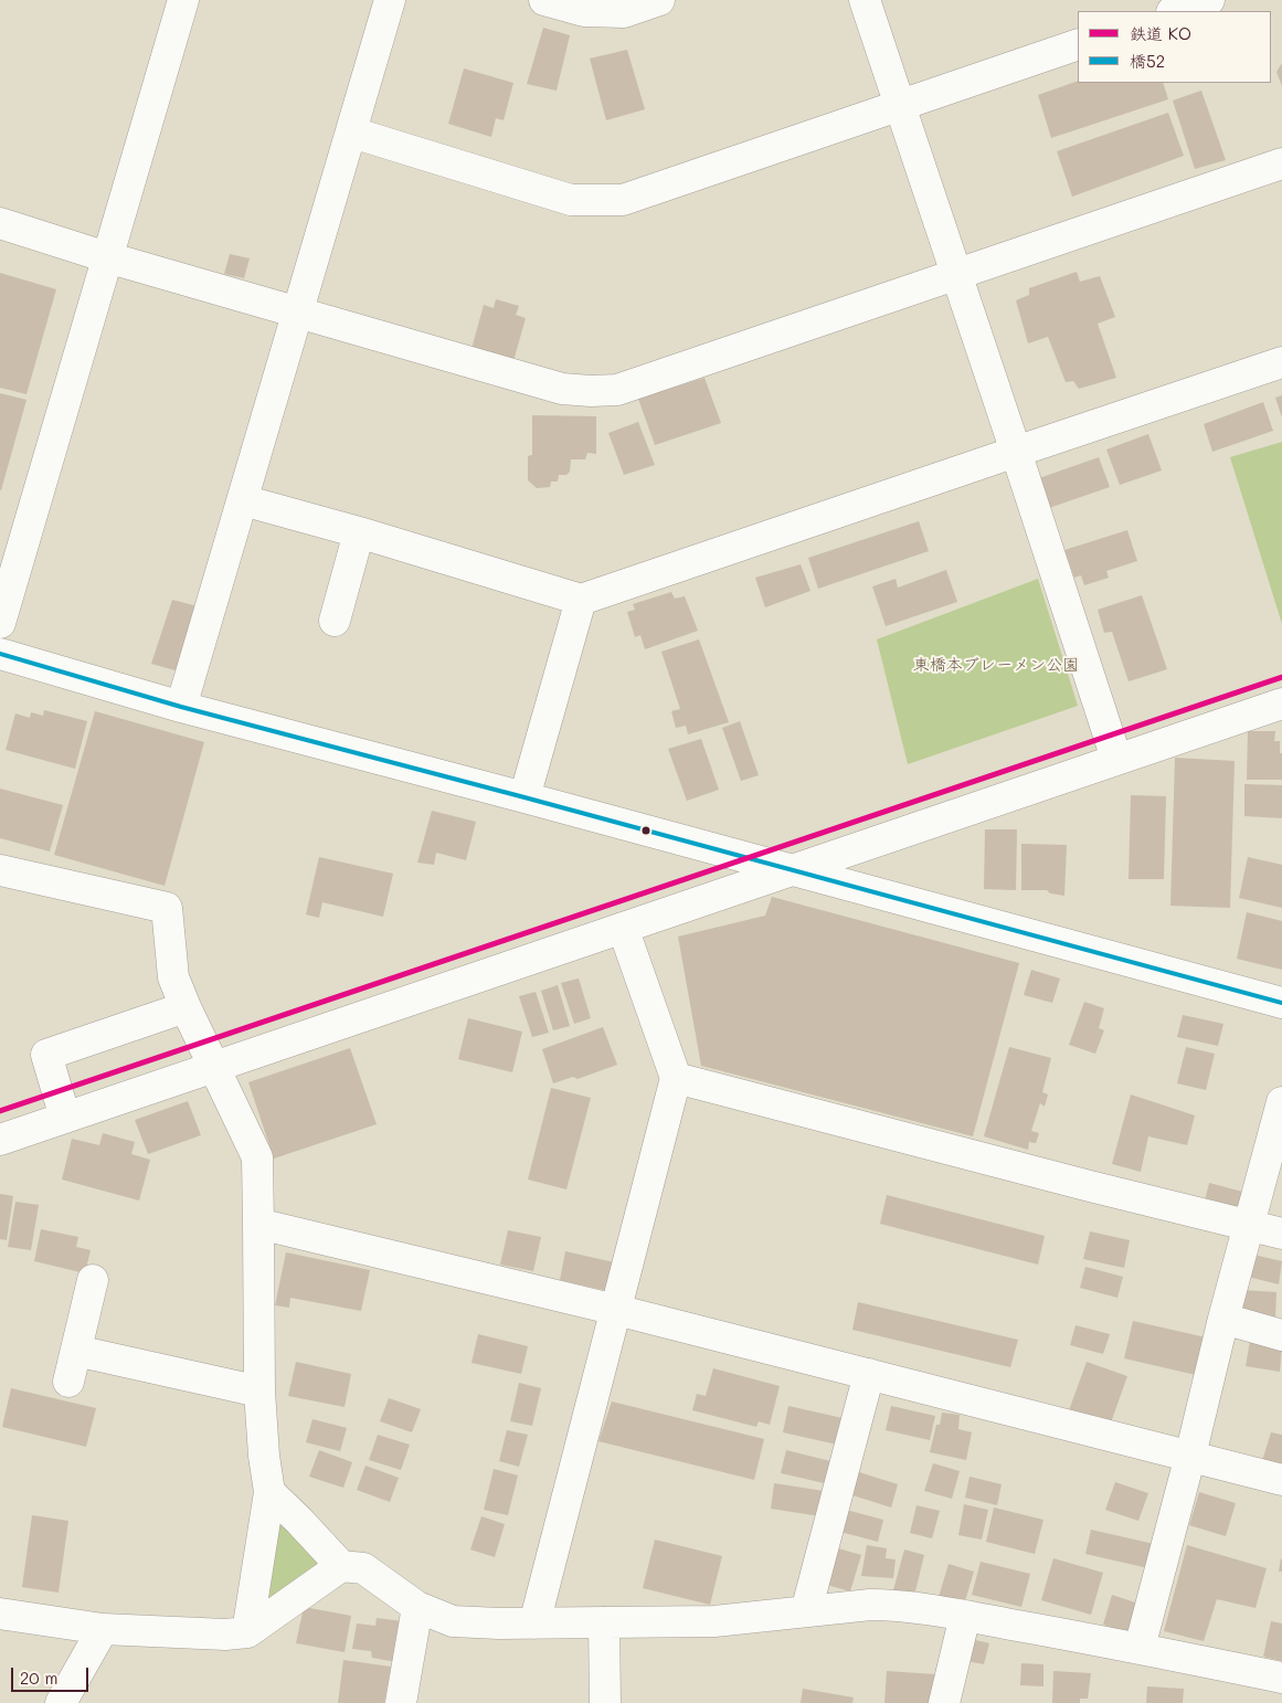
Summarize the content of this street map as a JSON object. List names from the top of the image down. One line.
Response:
{"parks":["東橋本ブレーメン公園"],"lines":["transit line 橋52","rail line KO"],"legend":["鉄道 KO","橋52"],"scale_bar":"20 m"}
